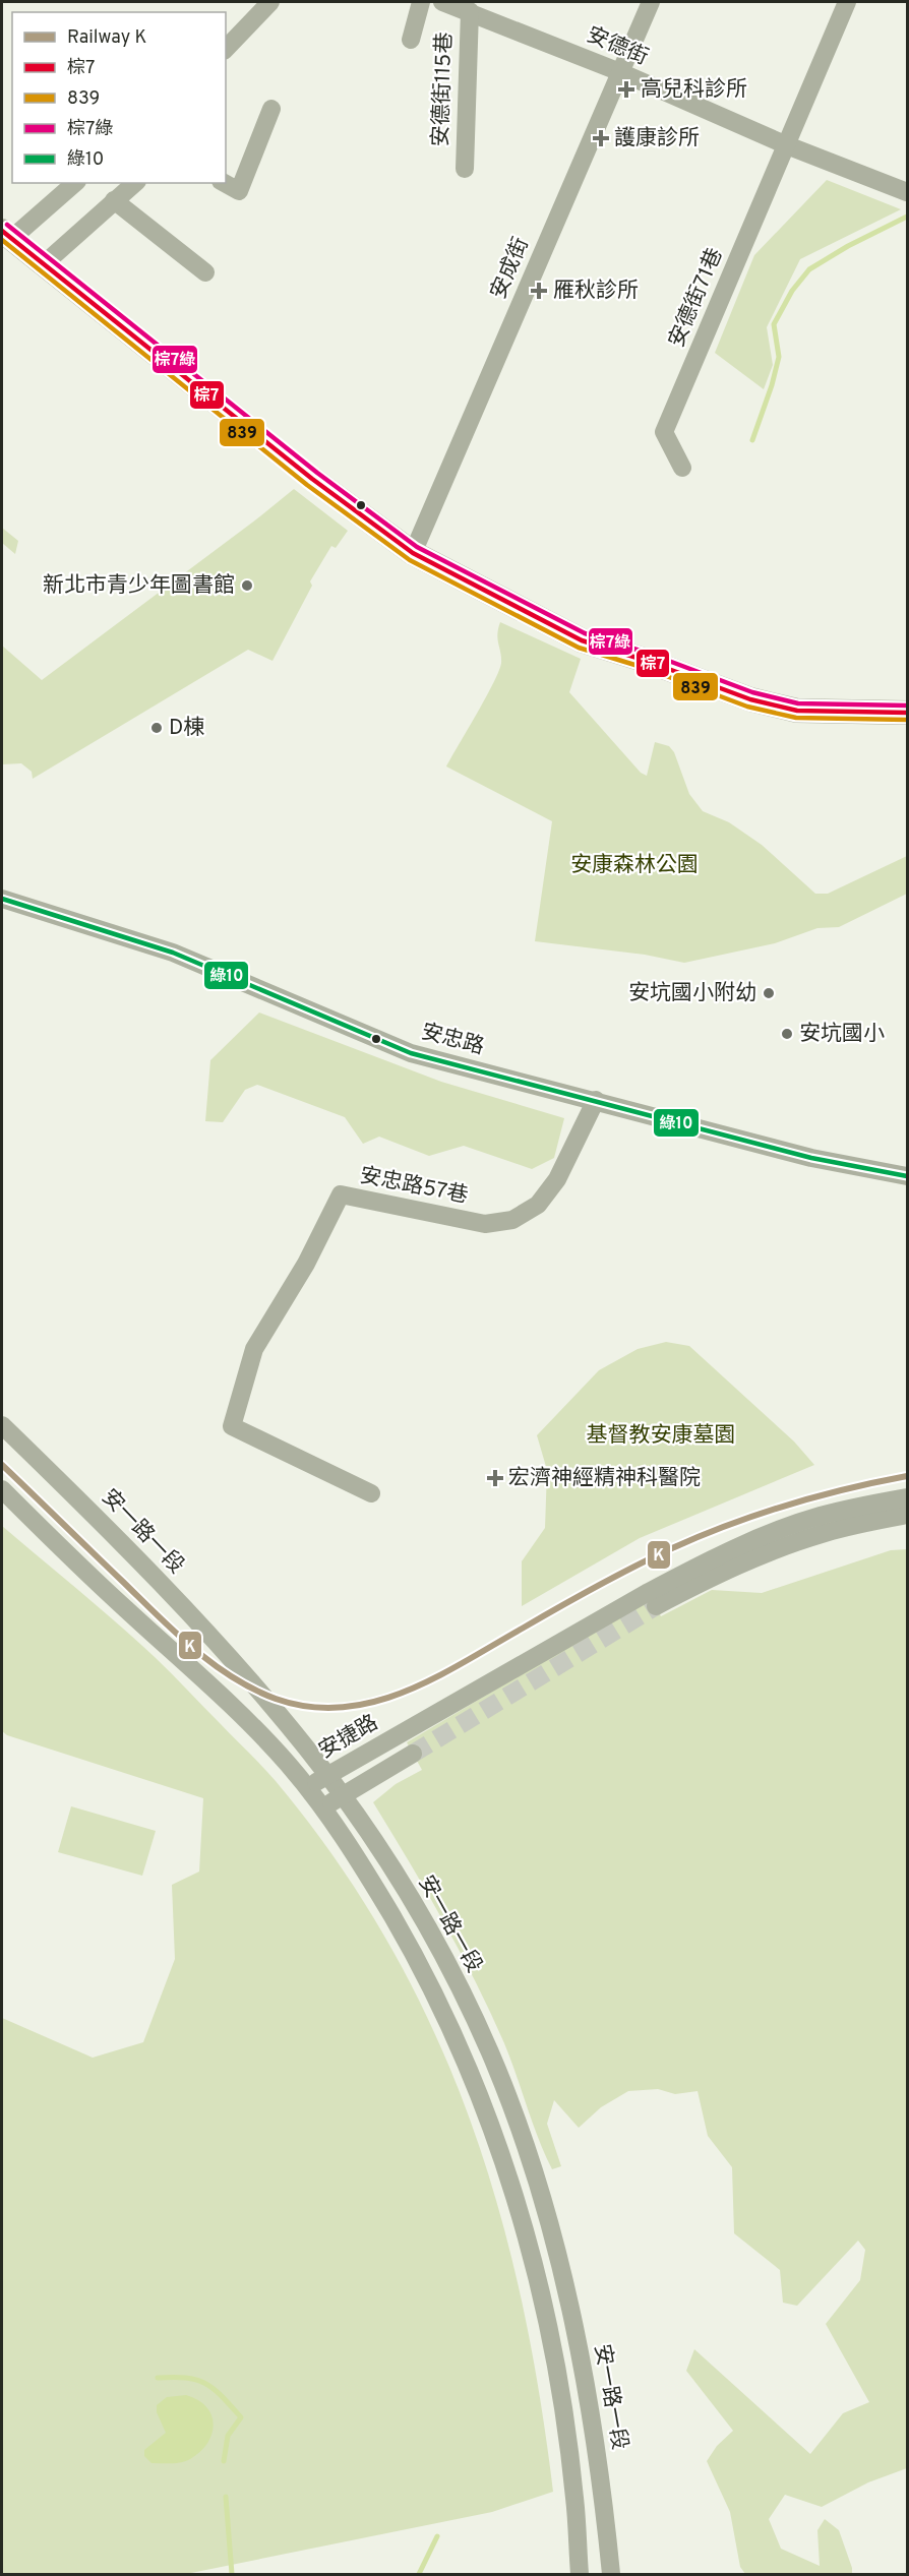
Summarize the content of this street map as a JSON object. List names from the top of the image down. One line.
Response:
{"streets":{"street":["安德街","安德街115巷","安成街","安德街71巷","安忠路","安忠路57巷","安一路一段","安捷路"]},"crossings":[["安德街","安德街115巷"],["安德街","安成街"],["安德街","安德街71巷"],["安忠路","安忠路57巷"],["安一路一段","安捷路"]],"parks":["安康森林公園","基督教安康墓園"],"places":{"health":["高兒科診所","護康診所","雁秋診所","宏濟神經精神科醫院"],"other":["新北市青少年圖書館","D棟","安坑國小附幼","安坑國小"]},"lines":["transit line 棕7綠","transit line 棕7","transit line 839","transit line 綠10","rail line K"],"legend":["Railway K","棕7","839","棕7綠","綠10"]}
